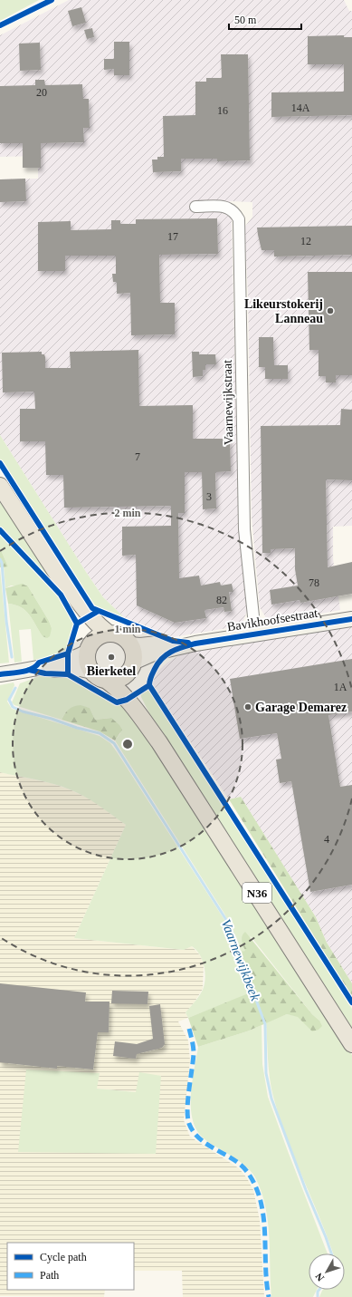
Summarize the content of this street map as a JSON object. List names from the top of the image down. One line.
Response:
{"streets":{"main road":["N36"],"street":["Vaarnewijkstraat","Bavikhoofsestraat"]},"crossings":[["Vaarnewijkstraat","Bavikhoofsestraat"],["Bavikhoofsestraat","N36"]],"water":["Vaarnewijkbeek"],"places":["Likeurstokerij Lanneau","Bierketel","Garage Demarez"],"house_numbers":["20","14A","16","17","12","7","3","78","82","1A","4"],"legend":["Cycle path","Path"],"scale_bar":"50 m","north":"bottom left","rings":["2 min","1 min"]}
